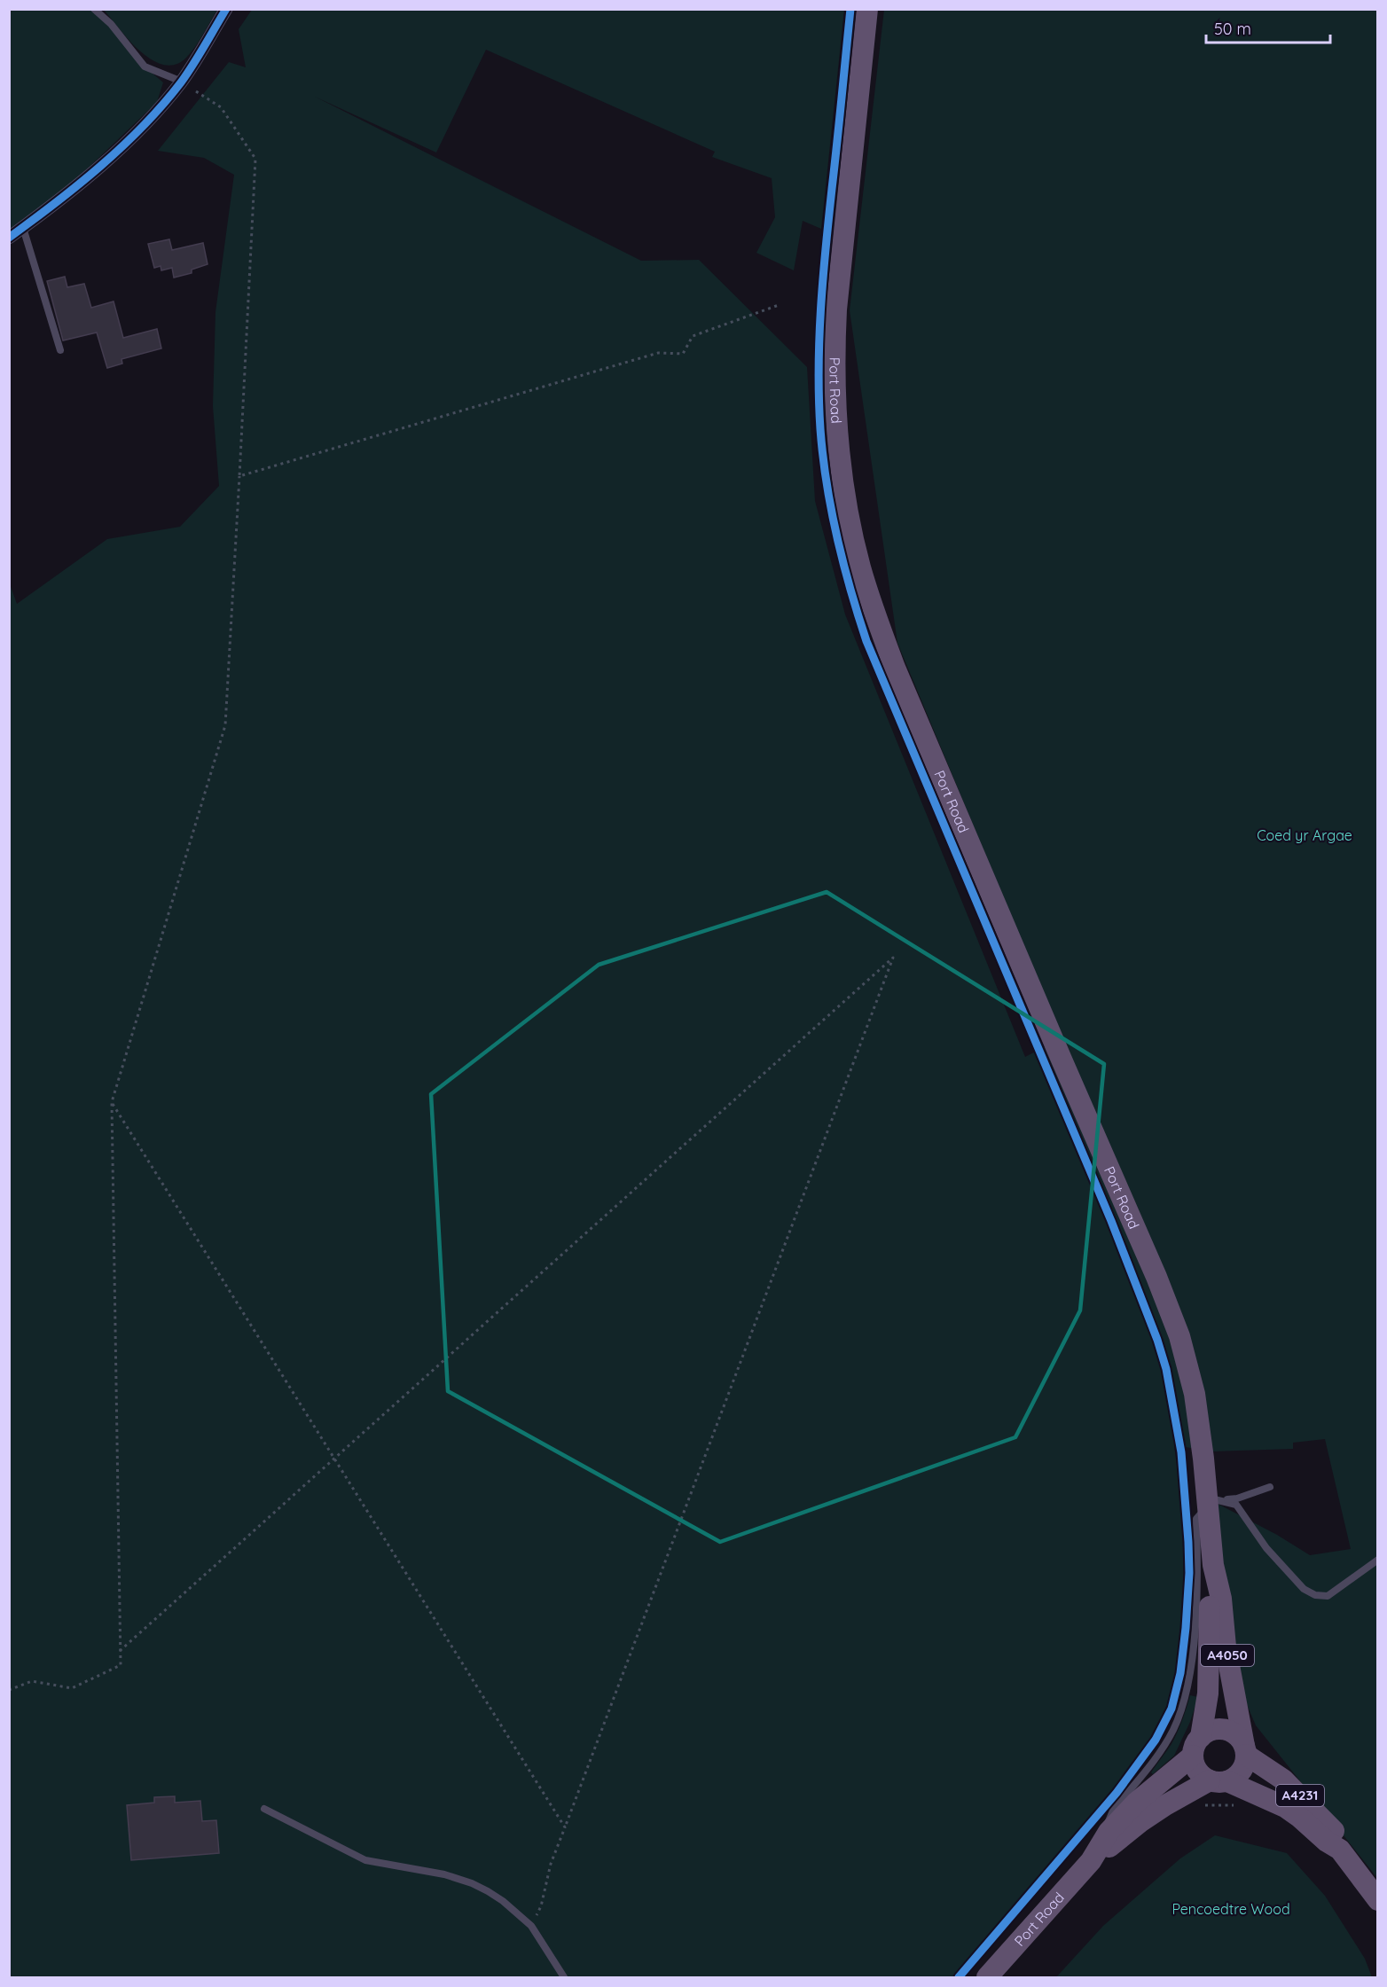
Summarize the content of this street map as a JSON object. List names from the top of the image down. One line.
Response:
{"streets":{"main road":["Port Road","A4050","A4231"]},"crossings":[["Port Road","A4231"]],"parks":["Coed yr Argae","Pencoedtre Wood"],"scale_bar":"50 m"}
